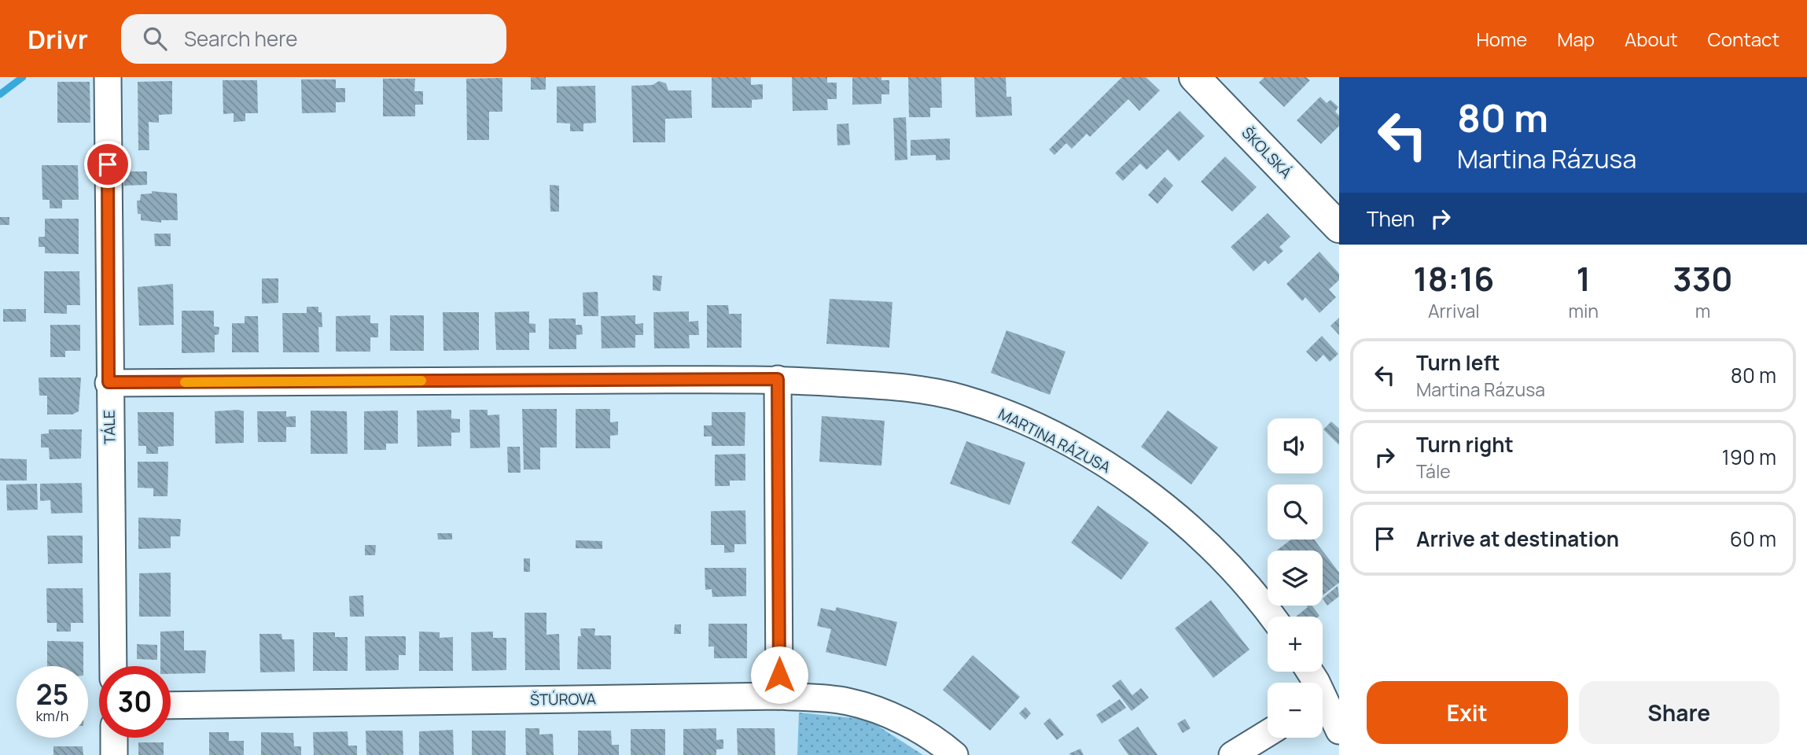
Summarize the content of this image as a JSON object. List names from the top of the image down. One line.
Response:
{"streets":{"street":["ŠKOLSKÁ","TÁLE","MARTINA RÁZUSA","ŠTÚROVA"]},"crossings":[["TÁLE","MARTINA RÁZUSA"]],"page":{"header":"Drivr","search":"Search here","nav":["Home","Map","About","Contact"],"turn":["80 m","Martina Rázusa"],"then":"Then","eta":["18:16","Arrival","1","min","330","m"],"list":[{"name":"Turn left","note":"Martina Rázusa","value":"80 m"},{"name":"Turn right","note":"Tále","value":"190 m"},{"name":"Arrive at destination","value":"60 m"}],"map_buttons":["+","−"],"speed":"25 km/h","limit":"30","buttons":["Exit","Share"]}}
